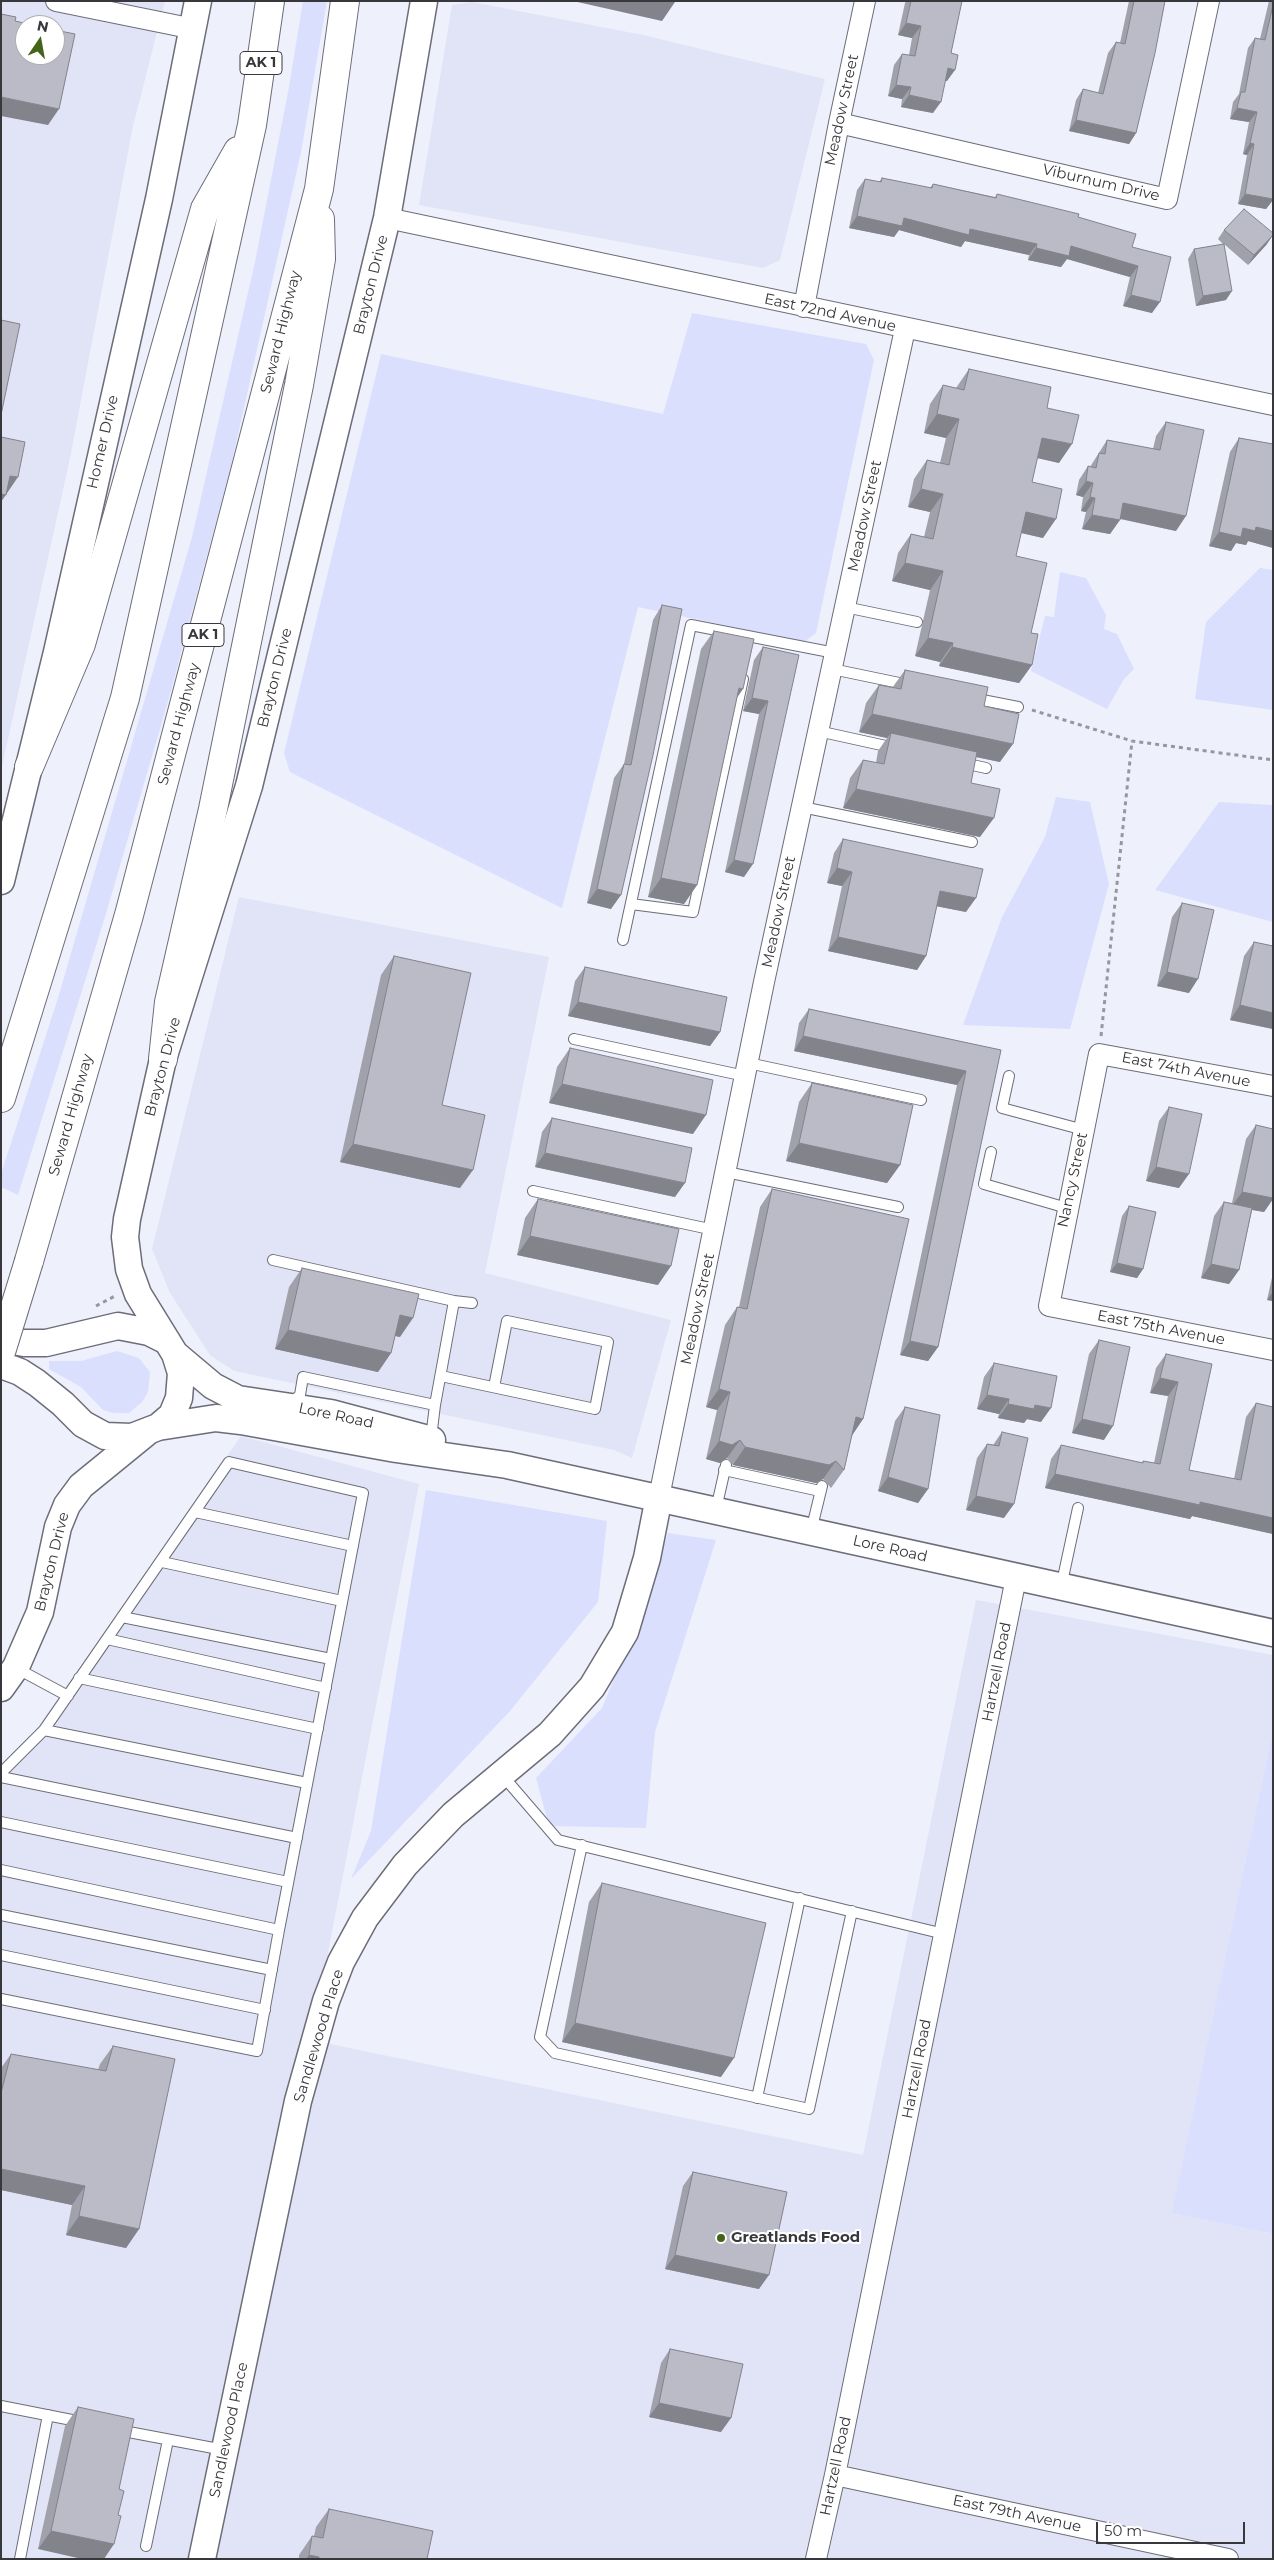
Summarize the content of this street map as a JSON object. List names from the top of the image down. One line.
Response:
{"streets":{"highway":["AK 1","Seward Highway"],"street":["Meadow Street","Viburnum Drive","Brayton Drive","East 72nd Avenue","Homer Drive","East 74th Avenue","Nancy Street","East 75th Avenue","Lore Road","Hartzell Road","Sandlewood Place","East 79th Avenue"]},"crossings":[["Meadow Street","Viburnum Drive"],["Meadow Street","East 72nd Avenue"],["Meadow Street","Lore Road"],["Meadow Street","Sandlewood Place"],["Brayton Drive","East 72nd Avenue"],["Brayton Drive","Lore Road"],["East 74th Avenue","Nancy Street"],["Nancy Street","East 75th Avenue"],["Lore Road","Hartzell Road"],["Lore Road","Sandlewood Place"],["Hartzell Road","East 79th Avenue"]],"places":["Greatlands Food"],"scale_bar":"50 m","north":"top"}
